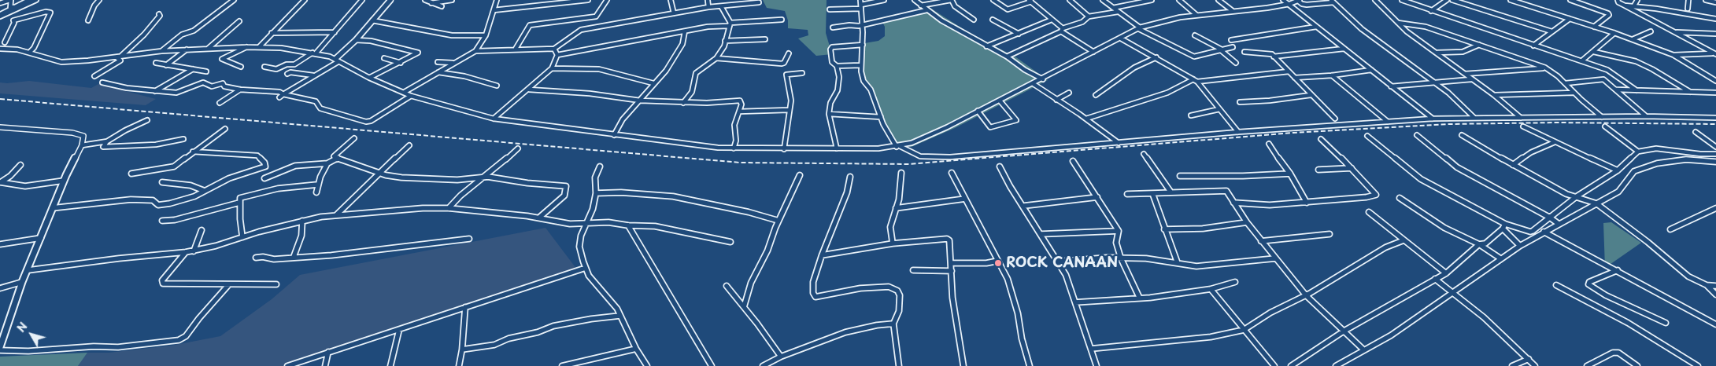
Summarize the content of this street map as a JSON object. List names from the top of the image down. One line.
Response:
{"places":["ROCK CANAAN"],"north":"top left"}
